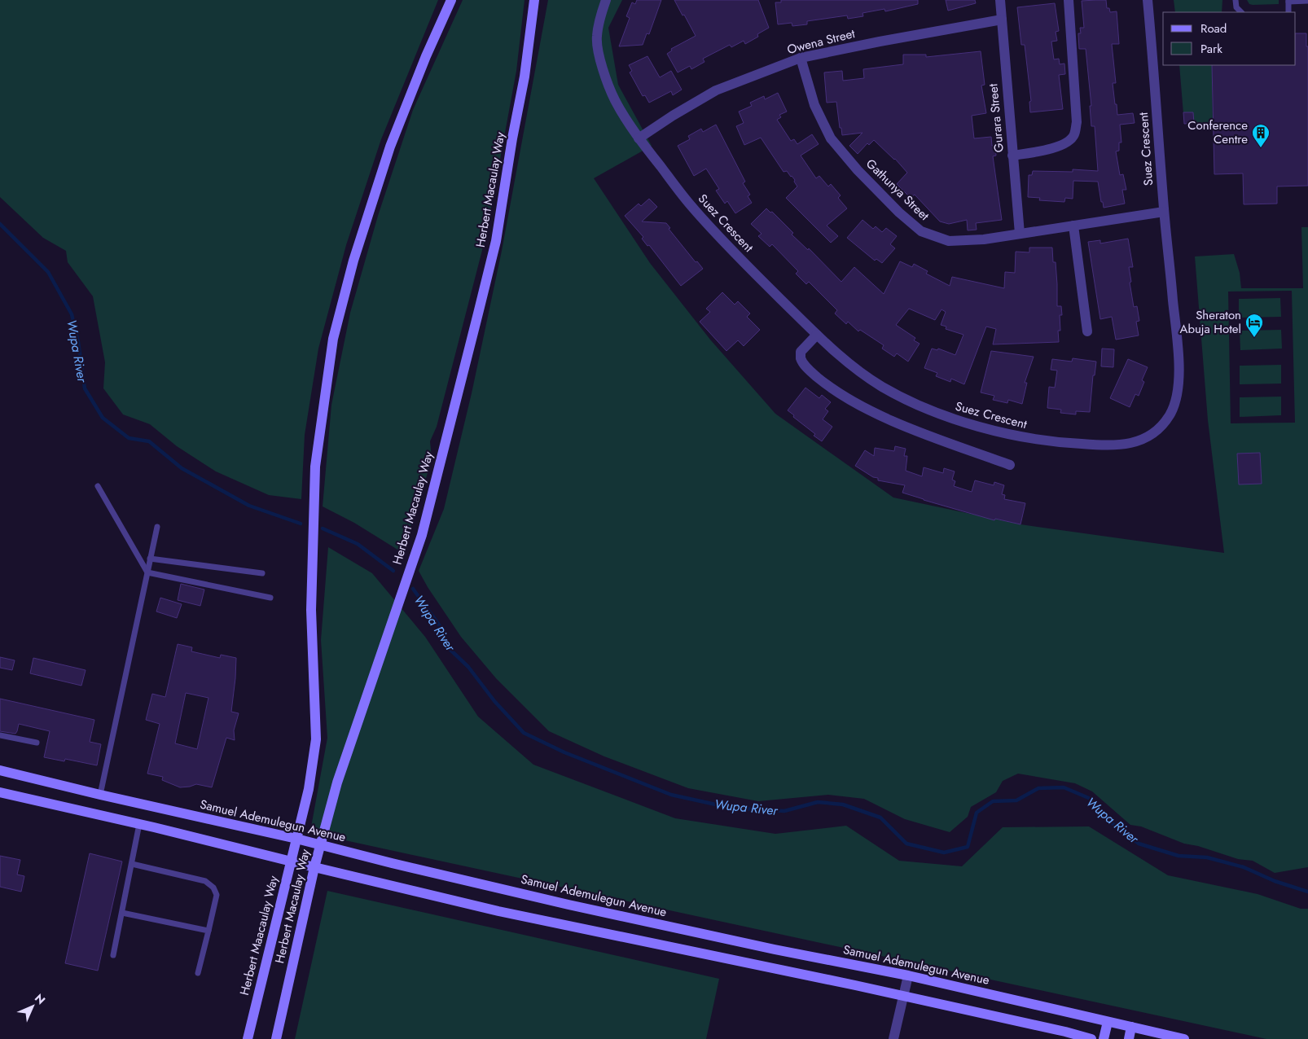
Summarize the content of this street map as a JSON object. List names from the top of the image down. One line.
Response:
{"streets":{"main road":["Herbert Macaulay Way","Samuel Ademulegun Avenue","Herbert Maacaulay Way"],"street":["Owena Street","Gurara Street","Suez Crescent","Gathunya Street"]},"crossings":[["Owena Street","Gurara Street"],["Owena Street","Suez Crescent"],["Owena Street","Gathunya Street"],["Gurara Street","Gathunya Street"],["Suez Crescent","Gathunya Street"],["Herbert Macaulay Way","Samuel Ademulegun Avenue"],["Herbert Macaulay Way","Herbert Maacaulay Way"],["Samuel Ademulegun Avenue","Herbert Maacaulay Way"]],"water":["Wupa River"],"places":{"building":["Conference Centre"],"hotel":["Sheraton Abuja Hotel"]},"legend":["Road","Park"],"north":"top right"}
